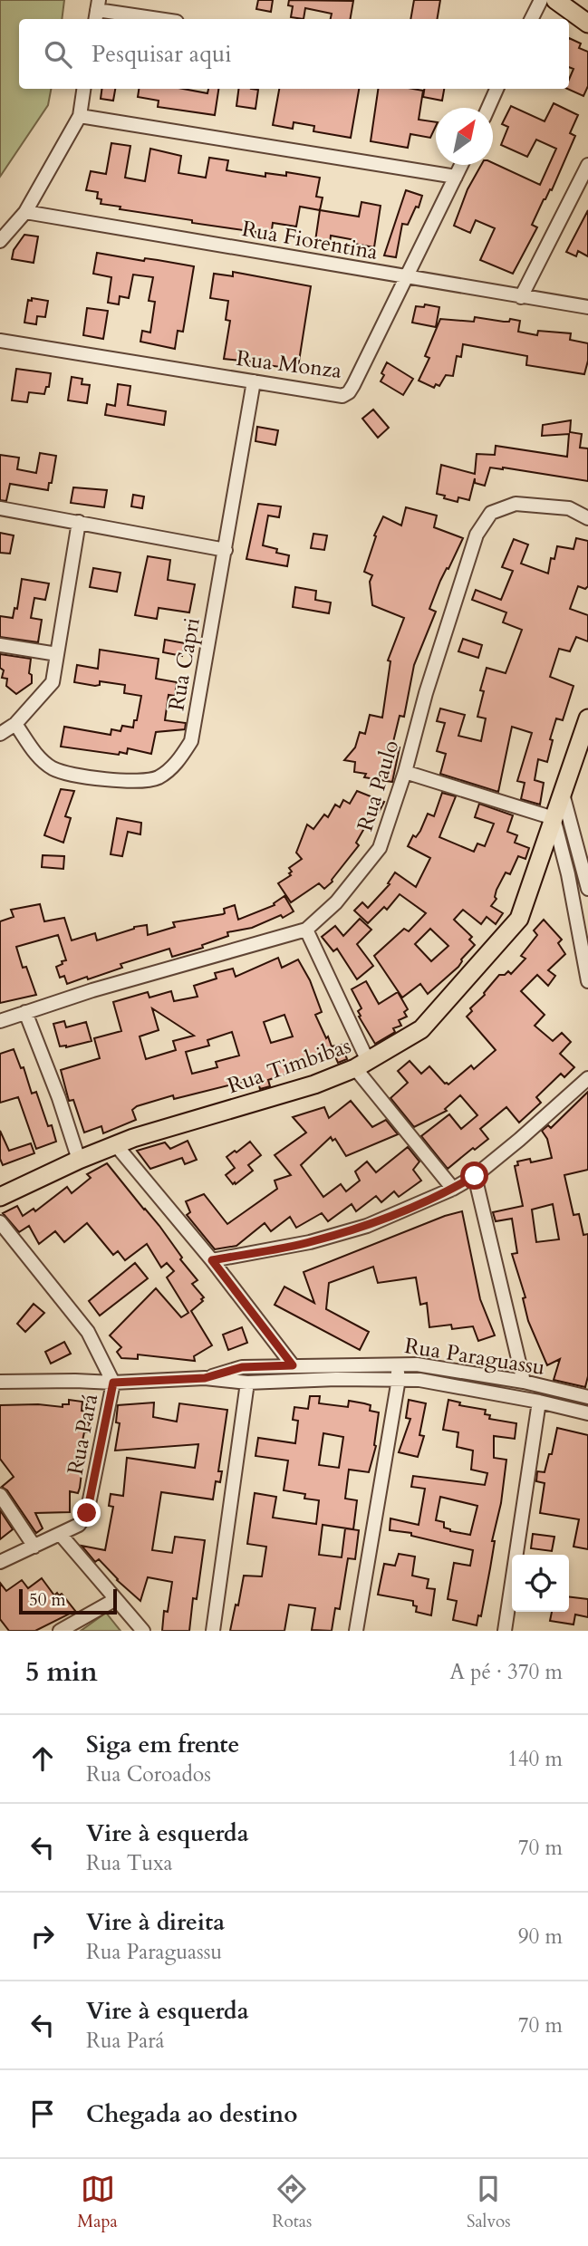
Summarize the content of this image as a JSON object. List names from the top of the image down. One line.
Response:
{"streets":{"main road":["Rua Timbibas"],"street":["Rua Fiorentina","Rua Monza","Rua Capri","Rua Paulo","Rua Paraguassu","Rua Pará"]},"crossings":[["Rua Fiorentina","Rua Monza"],["Rua Monza","Rua Capri"],["Rua Paraguassu","Rua Pará"]],"scale_bar":"50 m","north":"top right","page":{"search":"Pesquisar aqui","scale":"50 m","heading":["5 min","A pé · 370 m"],"list":[["Siga em frente","Rua Coroados","140 m"],["Vire à esquerda","Rua Tuxa","70 m"],["Vire à direita","Rua Paraguassu","90 m"],["Vire à esquerda","Rua Pará","70 m"],"Chegada ao destino"],"nav":["Mapa","Rotas","Salvos"]}}
